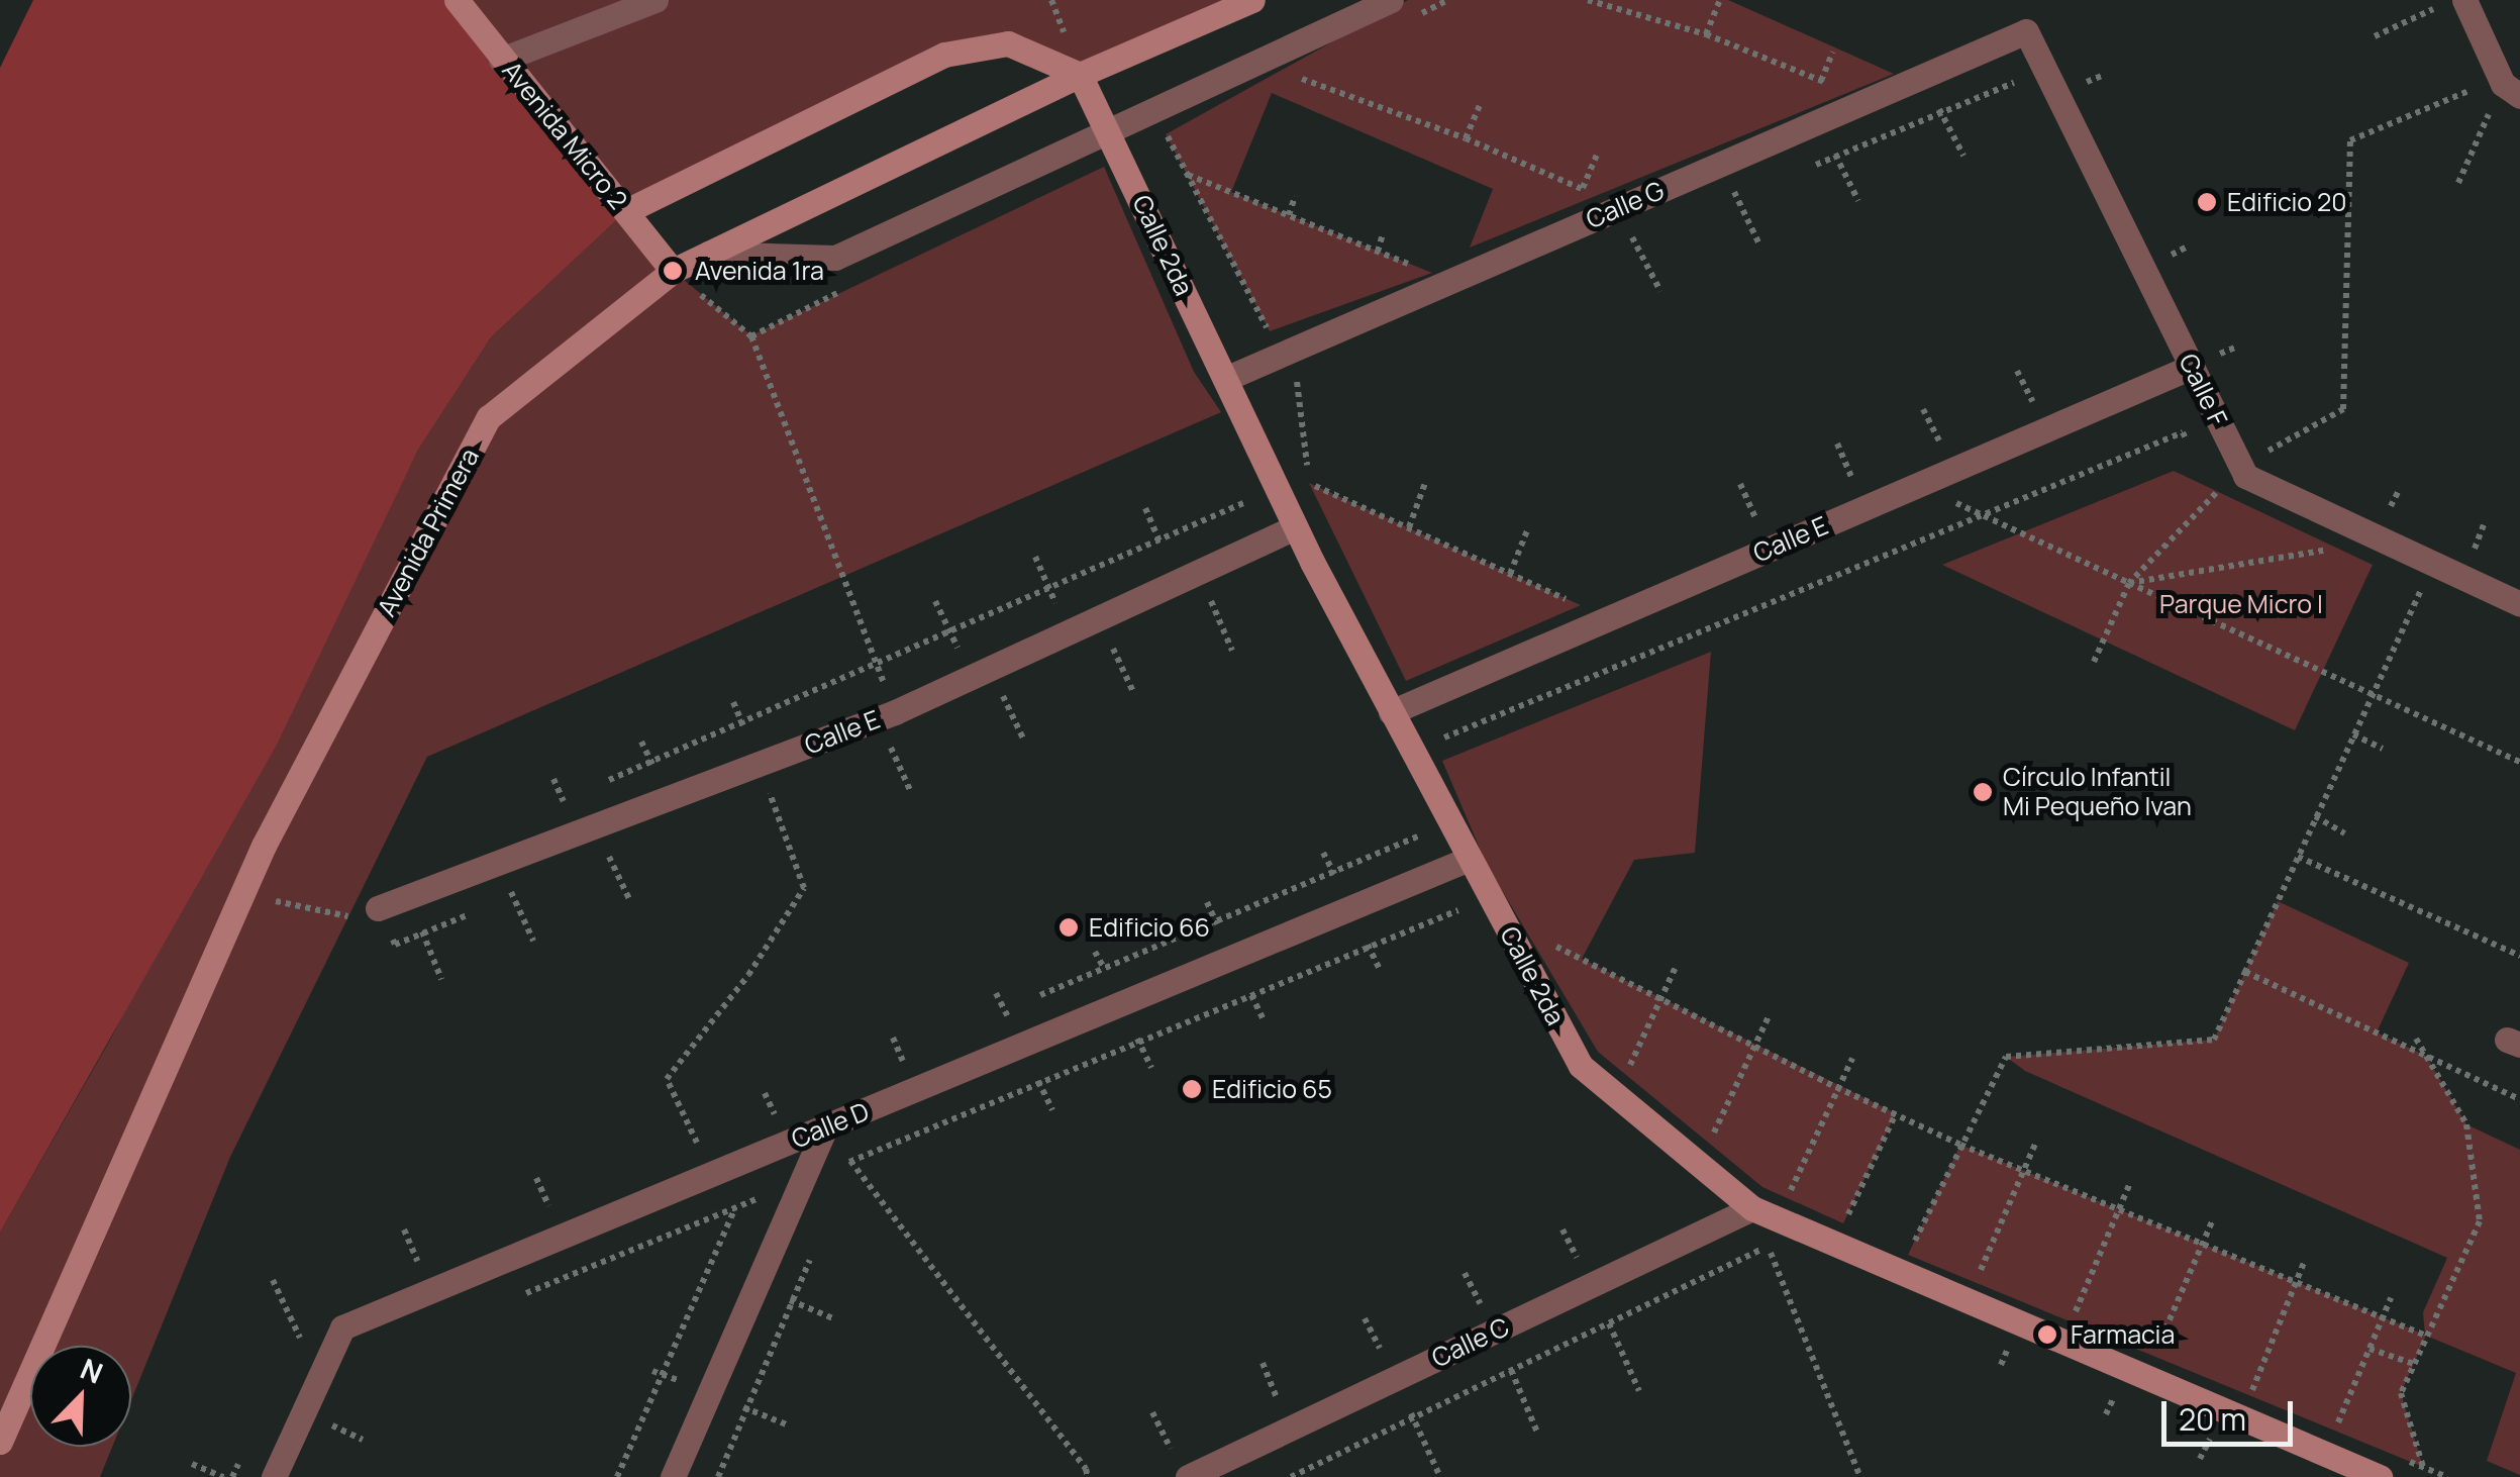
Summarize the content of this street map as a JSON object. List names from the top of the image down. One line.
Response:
{"streets":{"street":["Avenida Micro 2","Calle G","Calle 2da","Calle F","Avenida Primera","Calle E","Calle D","Calle C"]},"crossings":[["Avenida Micro 2","Avenida Primera"],["Calle G","Calle 2da"],["Calle G","Calle F"],["Calle 2da","Avenida Primera"],["Calle 2da","Calle E"],["Calle 2da","Calle D"],["Calle 2da","Calle C"],["Calle F","Calle E"]],"parks":["Parque Micro I"],"places":["Edificio 20","Avenida 1ra","Círculo Infantil Mi Pequeño Ivan","Edificio 66","Edificio 65","Farmacia"],"scale_bar":"20 m","north":"top right"}
